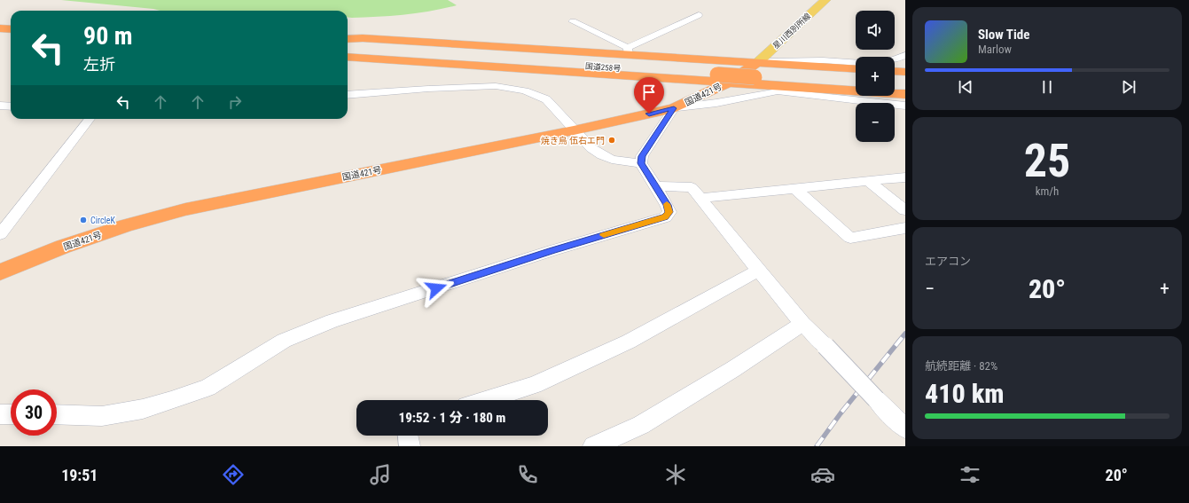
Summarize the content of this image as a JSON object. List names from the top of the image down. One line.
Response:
{"streets":{"highway":["国道258号","国道421号"],"main road":["星川西別所線"]},"crossings":[["星川西別所線","国道258号"],["国道258号","国道421号"]],"places":["焼き鳥 伍右エ門","CircleK"],"page":{"map_buttons":["+","−"],"turn":["90 m","左折"],"song":["Slow Tide","Marlow"],"tile":[["25","km/h"],"エアコン",["航続距離 · 82%","410 km"]],"heat":["−","20°","+"],"limit":"30","trip":"19:52 · 1 分 · 180 m","tabs":["19:51","20°"]}}
